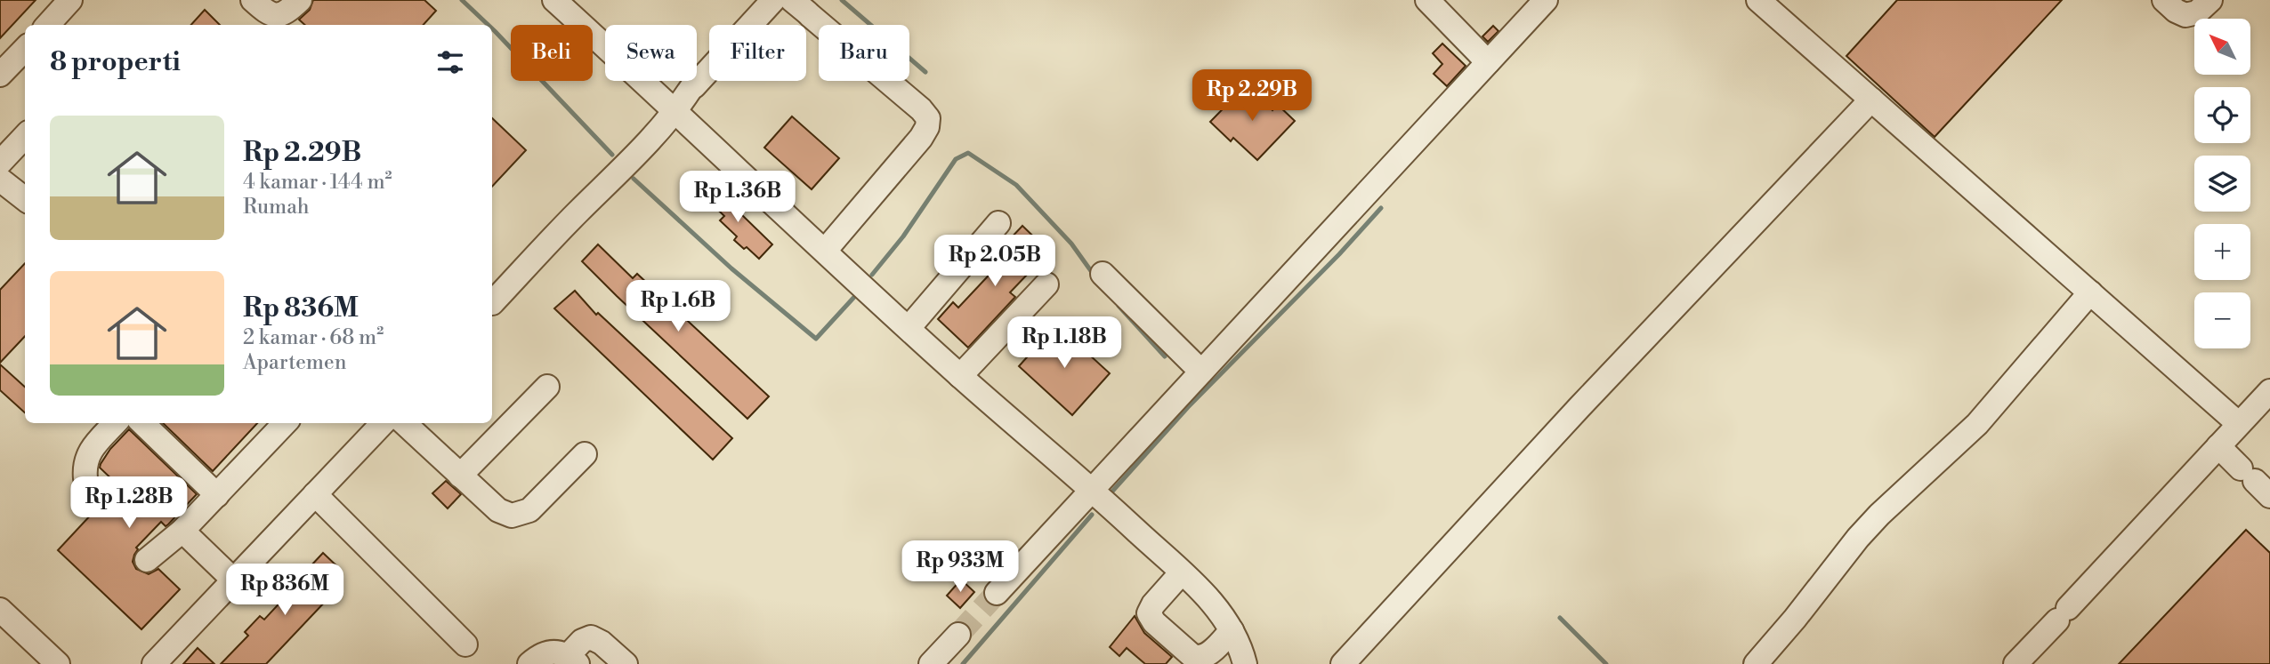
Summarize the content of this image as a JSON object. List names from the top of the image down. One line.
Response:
{"north":"top left","page":{"map_buttons":["+","−"],"chip":["Beli","Sewa","Filter","Baru"],"heading":"8 properti","price":["Rp 2.29B","Rp 1.36B","Rp 2.05B","Rp 1.6B","Rp 1.18B","Rp 1.28B","Rp 933M","Rp 836M"],"list":[{"name":"Rp 2.29B","note":"4 kamar · 144 m² · Rumah"},{"name":"Rp 836M","note":"2 kamar · 68 m² · Apartemen"}]}}
